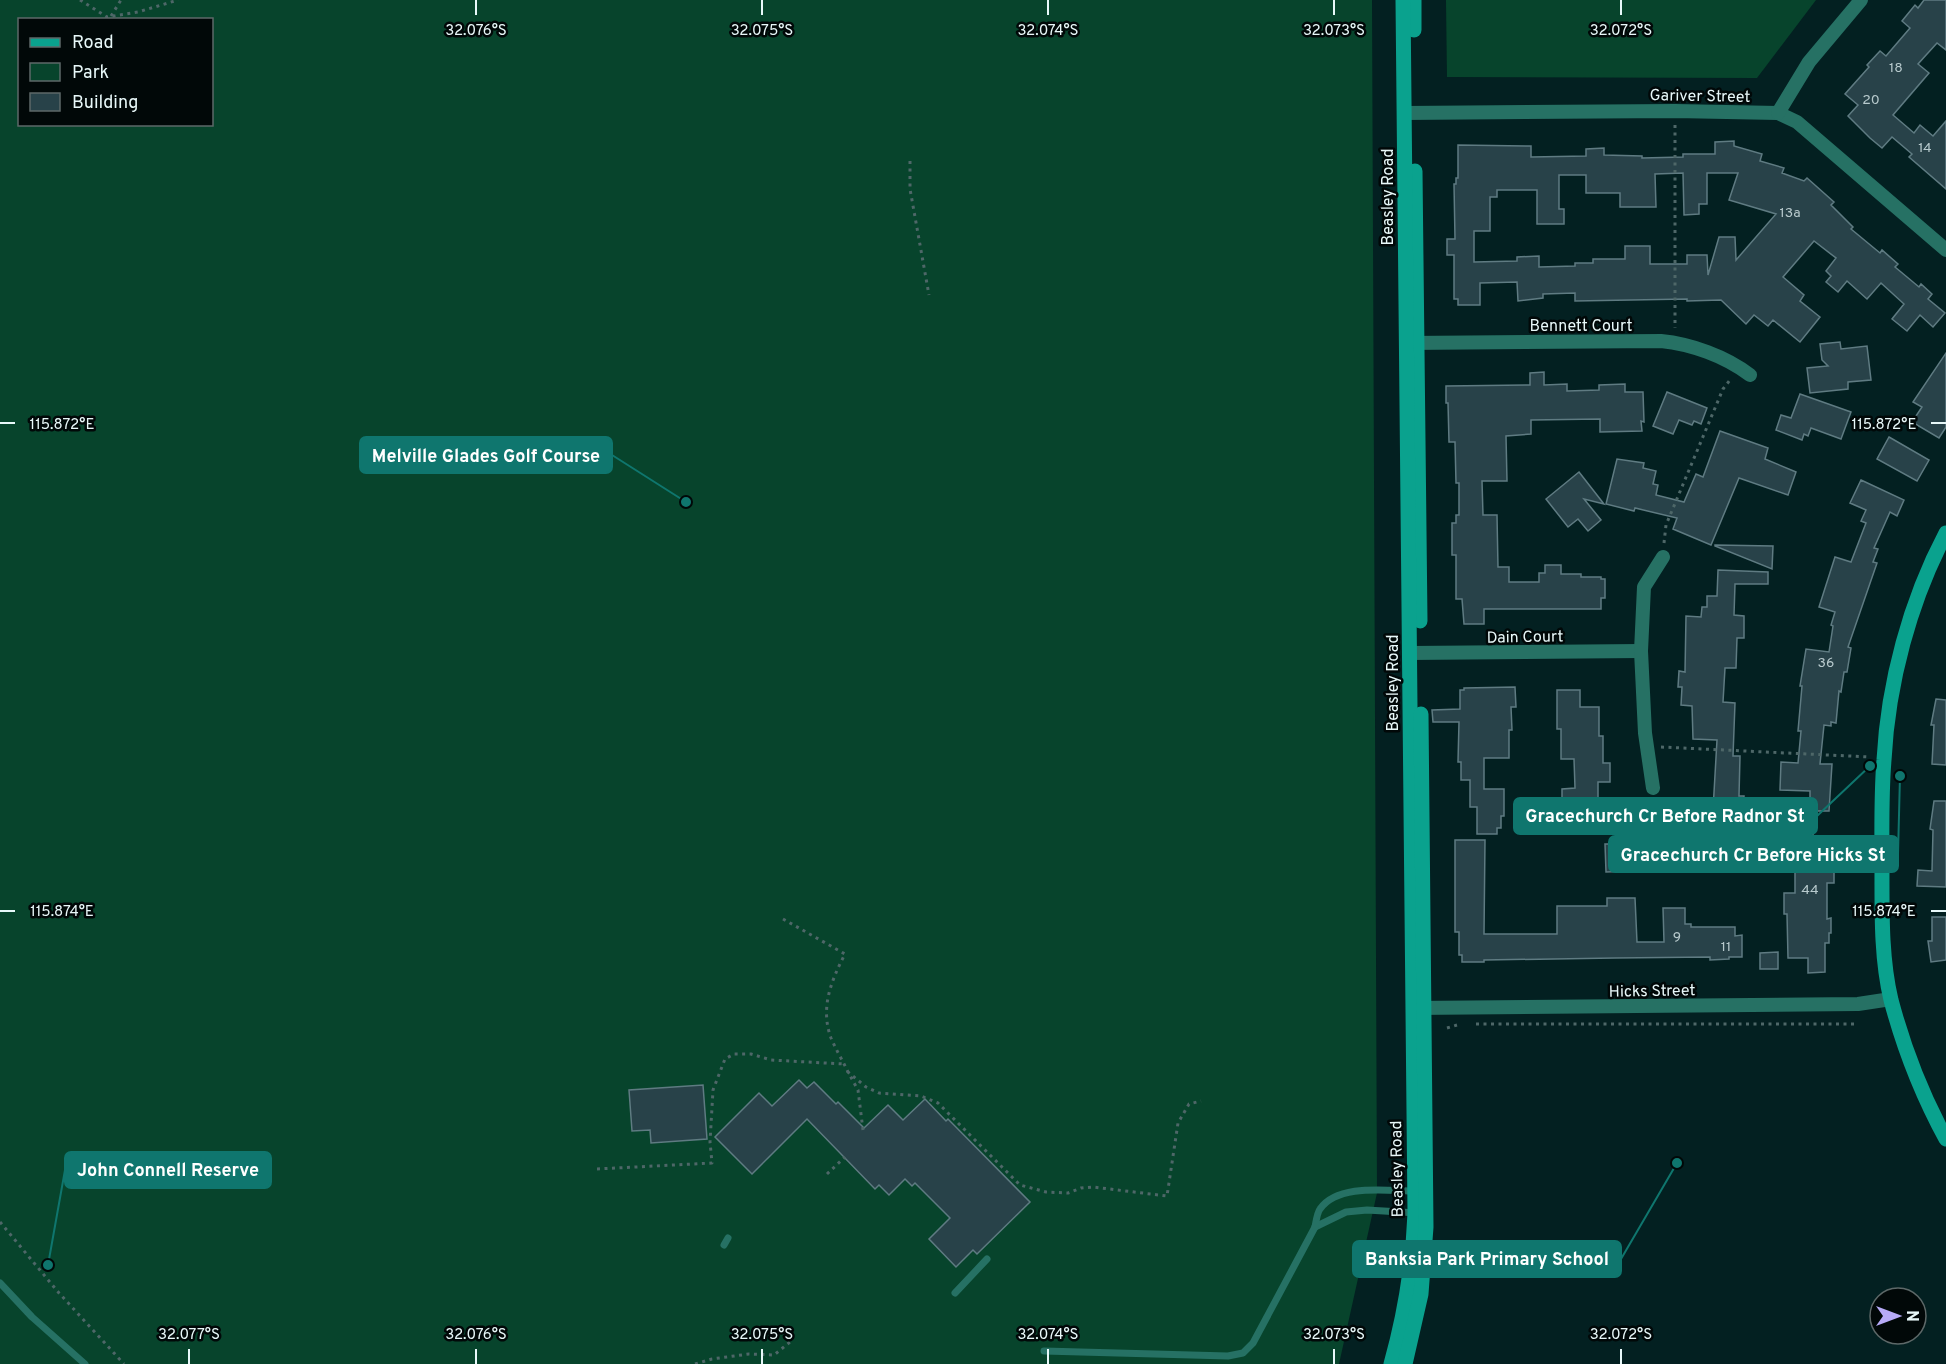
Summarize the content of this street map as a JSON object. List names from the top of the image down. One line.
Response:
{"streets":{"main road":["Beasley Road"],"street":["Gariver Street","Bennett Court","Dain Court","Hicks Street"]},"crossings":[["Gariver Street","Beasley Road"],["Beasley Road","Bennett Court"],["Beasley Road","Dain Court"],["Beasley Road","Hicks Street"]],"places":["Melville Glades Golf Course","Gracechurch Cr Before Radnor St","Gracechurch Cr Before Hicks St","Banksia Park Primary School","John Connell Reserve"],"house_numbers":["18","20","14","13a","36","44","9","11"],"legend":["Road","Park","Building"],"north":"right","coordinates":["32.076°S","32.075°S","32.074°S","32.073°S","32.072°S","115.872°E","115.874°E","32.077°S"]}
